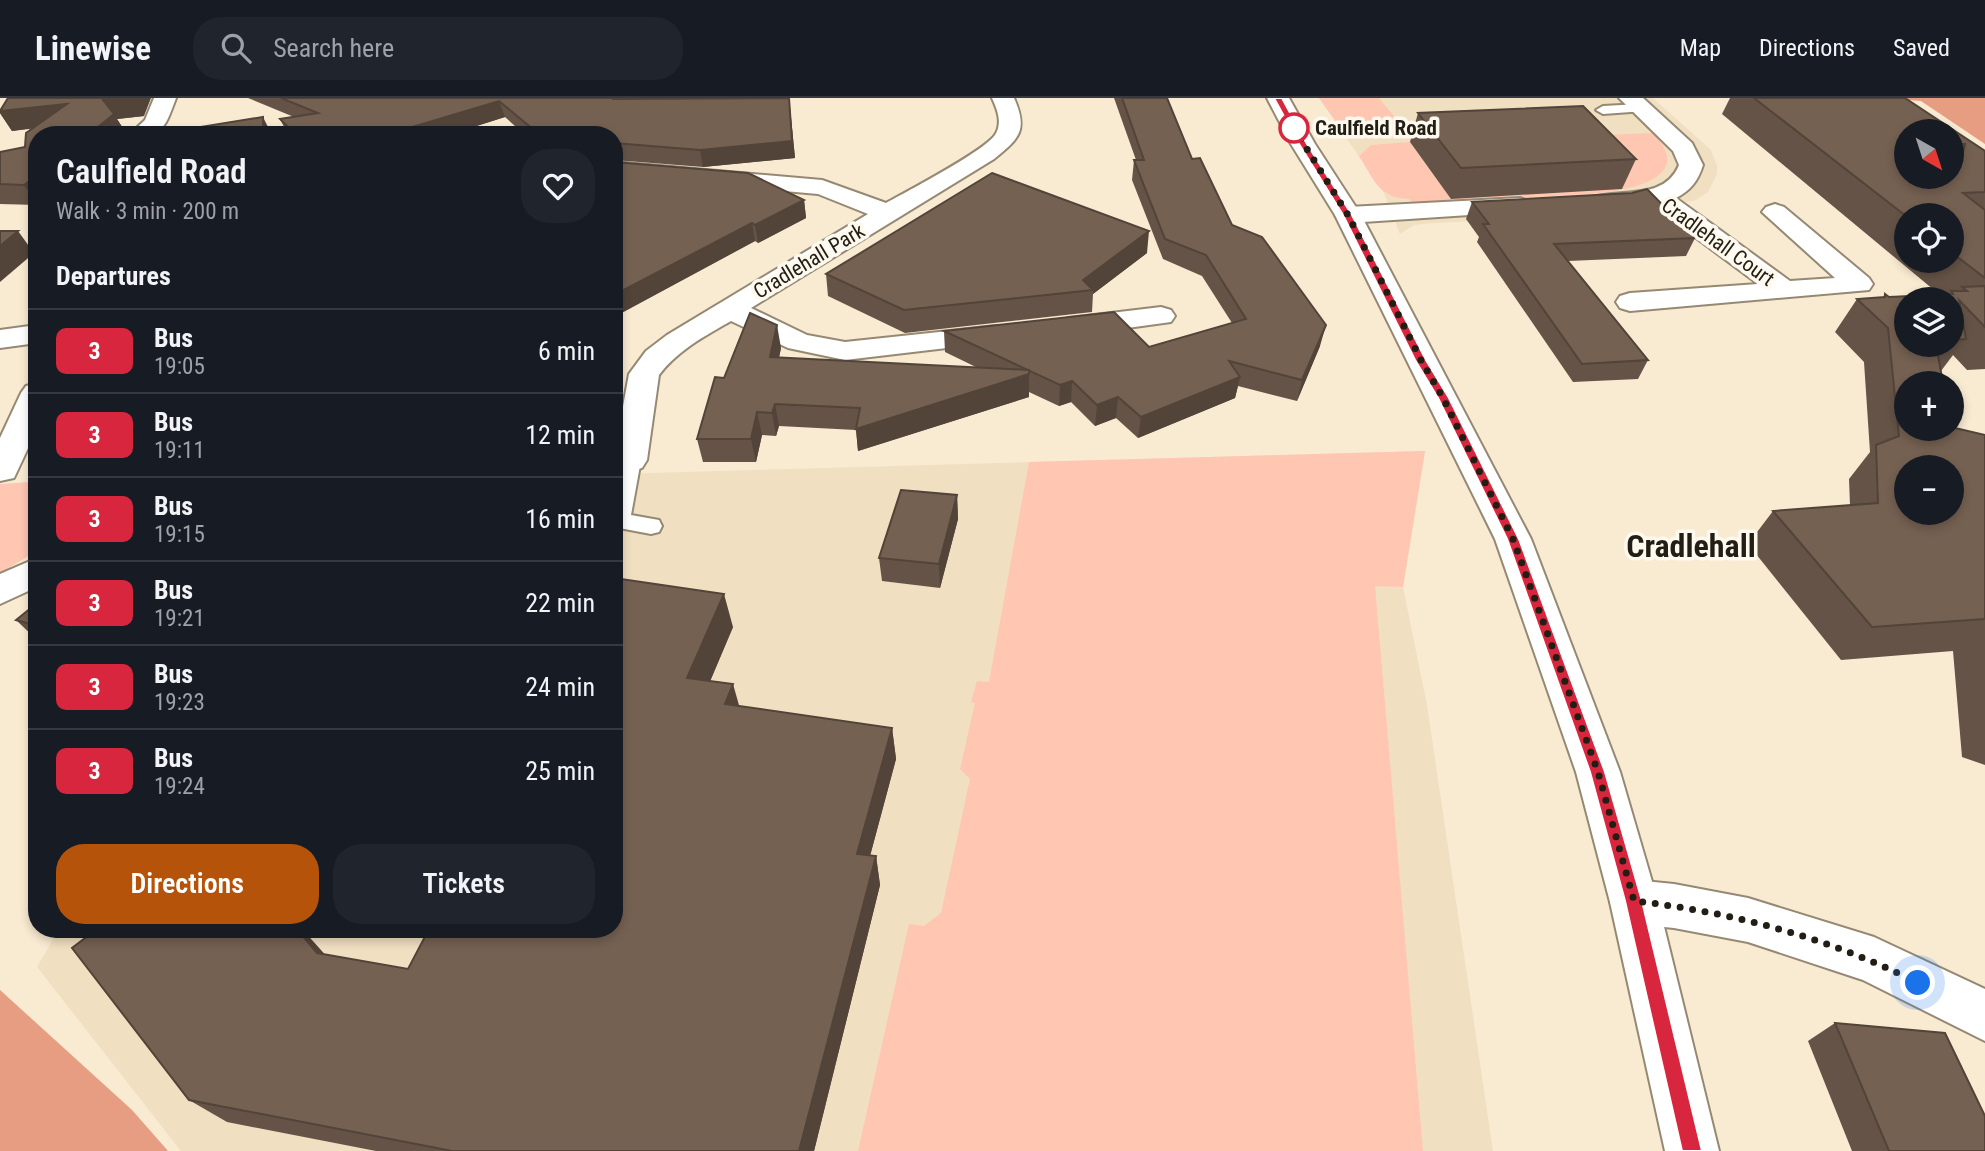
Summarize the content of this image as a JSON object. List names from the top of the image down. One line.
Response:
{"streets":{"street":["Cradlehall Court","Cradlehall Park"]},"districts":["Cradlehall"],"places":["Caulfield Road"],"lines":["bus line 3"],"north":"bottom right","page":{"header":"Linewise","search":"Search here","nav":["Map","Directions","Saved"],"map_buttons":["+","−"],"heading":[["Caulfield Road","Walk · 3 min · 200 m"],"Departures"],"list":[{"mark":"3","name":"Bus","note":"19:05","value":"6 min"},{"mark":"3","name":"Bus","note":"19:11","value":"12 min"},{"mark":"3","name":"Bus","note":"19:15","value":"16 min"},{"mark":"3","name":"Bus","note":"19:21","value":"22 min"},{"mark":"3","name":"Bus","note":"19:23","value":"24 min"},{"mark":"3","name":"Bus","note":"19:24","value":"25 min"}],"buttons":["Directions","Tickets"]}}
